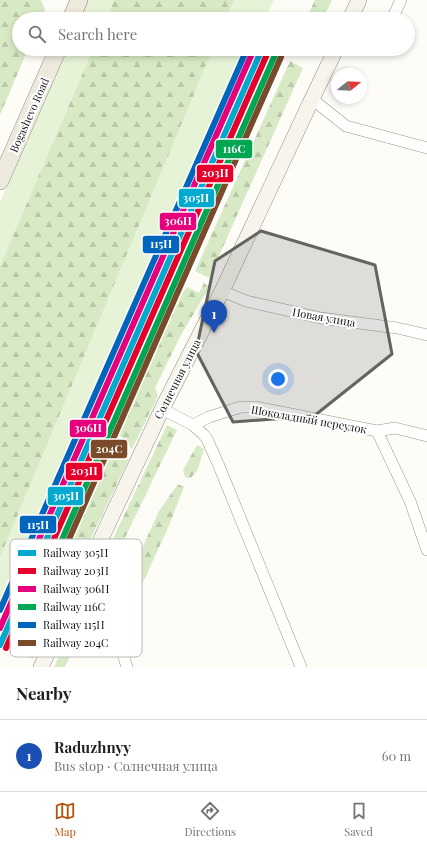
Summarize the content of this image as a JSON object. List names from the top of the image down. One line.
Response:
{"streets":{"main road":["Bogashevo Road"],"street":["Новая улица","Солнечная улица","Шоколадный переулок"]},"crossings":[["Новая улица","Солнечная улица"]],"lines":["rail line 305Н","rail line 203Н","rail line 306Н","rail line 116С","rail line 115Н","rail line 204С"],"legend":["Railway 305Н","Railway 203Н","Railway 306Н","Railway 116С","Railway 115Н","Railway 204С"],"north":"right","page":{"search":"Search here","pins":"1","heading":"Nearby","list":[{"mark":"1","name":"Raduzhnyy","note":"Bus stop · Солнечная улица","value":"60 m"}],"nav":["Map","Directions","Saved"]}}
